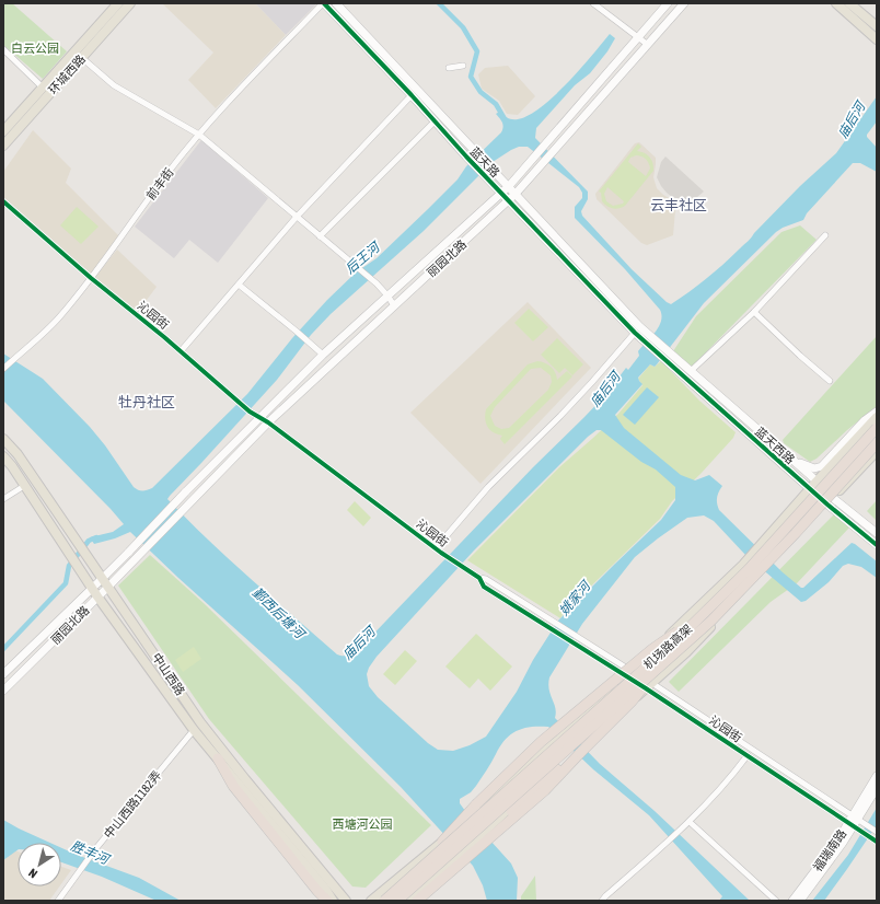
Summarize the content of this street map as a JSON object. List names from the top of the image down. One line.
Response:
{"streets":{"highway":["机场路高架"],"main road":["环城西路","蓝天路","丽园北路","蓝天西路","中山西路","福瑞南路"],"street":["前丰街","沁园街","中山西路1182弄"]},"crossings":[["蓝天路","前丰街"],["蓝天路","丽园北路"],["前丰街","沁园街"],["丽园北路","沁园街"],["丽园北路","中山西路"],["沁园街","福瑞南路"],["中山西路","中山西路1182弄"]],"districts":["云丰社区","牡丹社区"],"water":["庙后河","后王河","姚家河","鄞西后塘河","胜丰河"],"parks":["白云公园","西塘河公园"],"north":"bottom left"}
